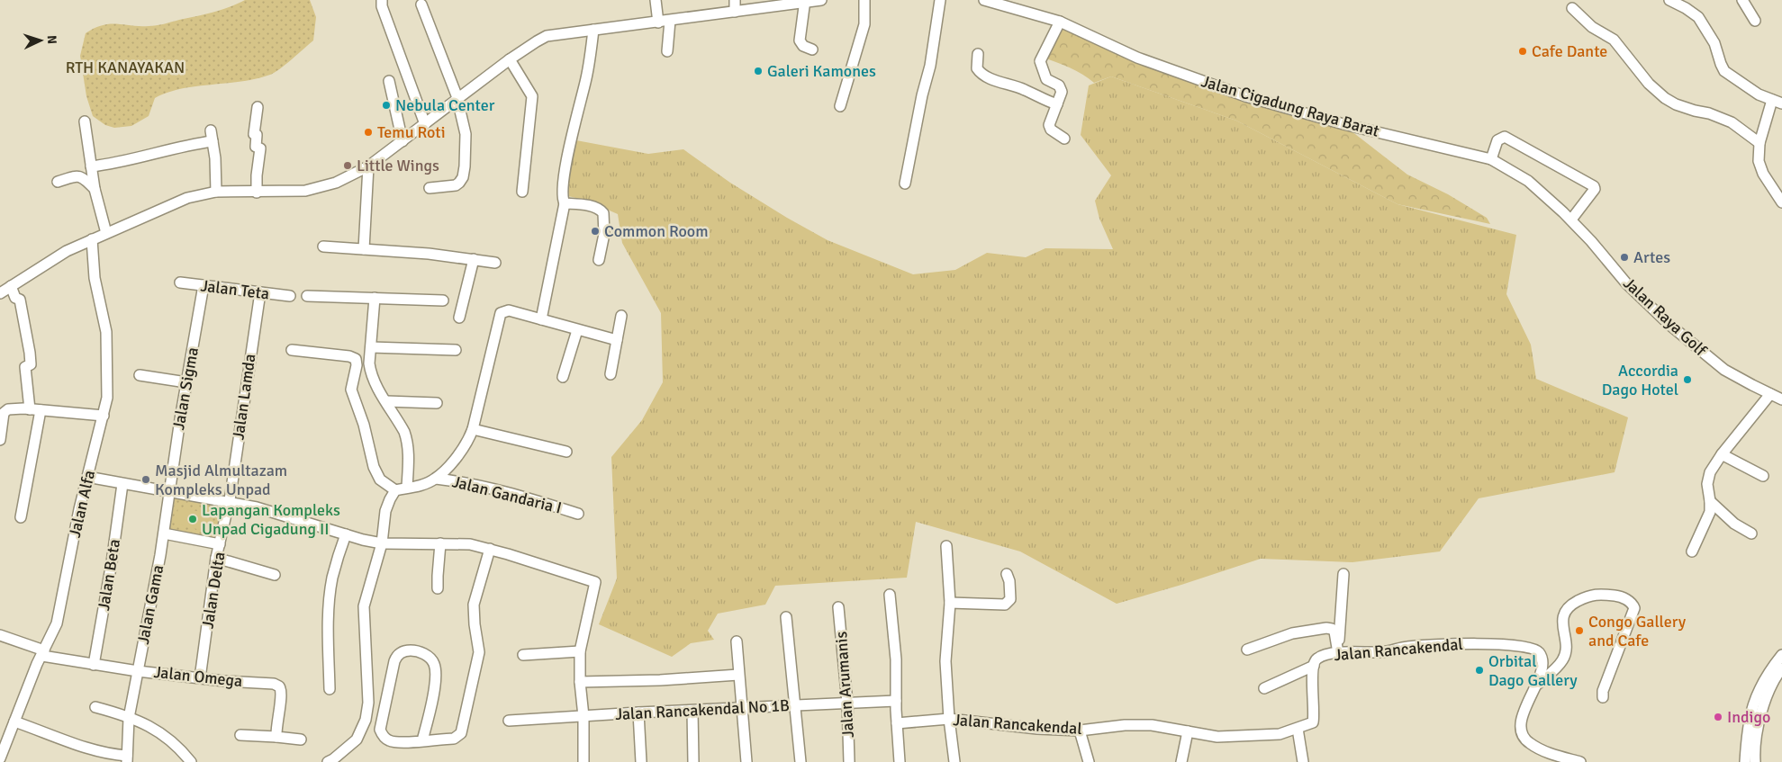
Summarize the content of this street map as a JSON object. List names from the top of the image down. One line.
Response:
{"streets":{"street":["Jalan Cigadung Raya Barat","Jalan Teta","Jalan Raya Golf","Jalan Sigma","Jalan Lamda","Jalan Gandaria I","Jalan Alfa","Jalan Beta","Jalan Delta","Jalan Gama","Jalan Rancakendal","Jalan Omega","Jalan Arumanis","Jalan Rancakendal No 1B"]},"crossings":[["Jalan Cigadung Raya Barat","Jalan Raya Golf"],["Jalan Teta","Jalan Sigma"],["Jalan Teta","Jalan Lamda"],["Jalan Sigma","Jalan Gama"],["Jalan Lamda","Jalan Delta"],["Jalan Alfa","Jalan Omega"],["Jalan Beta","Jalan Omega"],["Jalan Delta","Jalan Omega"],["Jalan Gama","Jalan Omega"],["Jalan Arumanis","Jalan Rancakendal No 1B"]],"parks":["RTH KANAYAKAN"],"places":["Cafe Dante","Galeri Kamones","Nebula Center","Temu Roti","Little Wings","Common Room","Artes","Accordia Dago Hotel","Masjid Almultazam Kompleks Unpad","Lapangan Kompleks Unpad Cigadung II","Congo Gallery and Cafe","Orbital Dago Gallery","Indigo"],"north":"right"}
